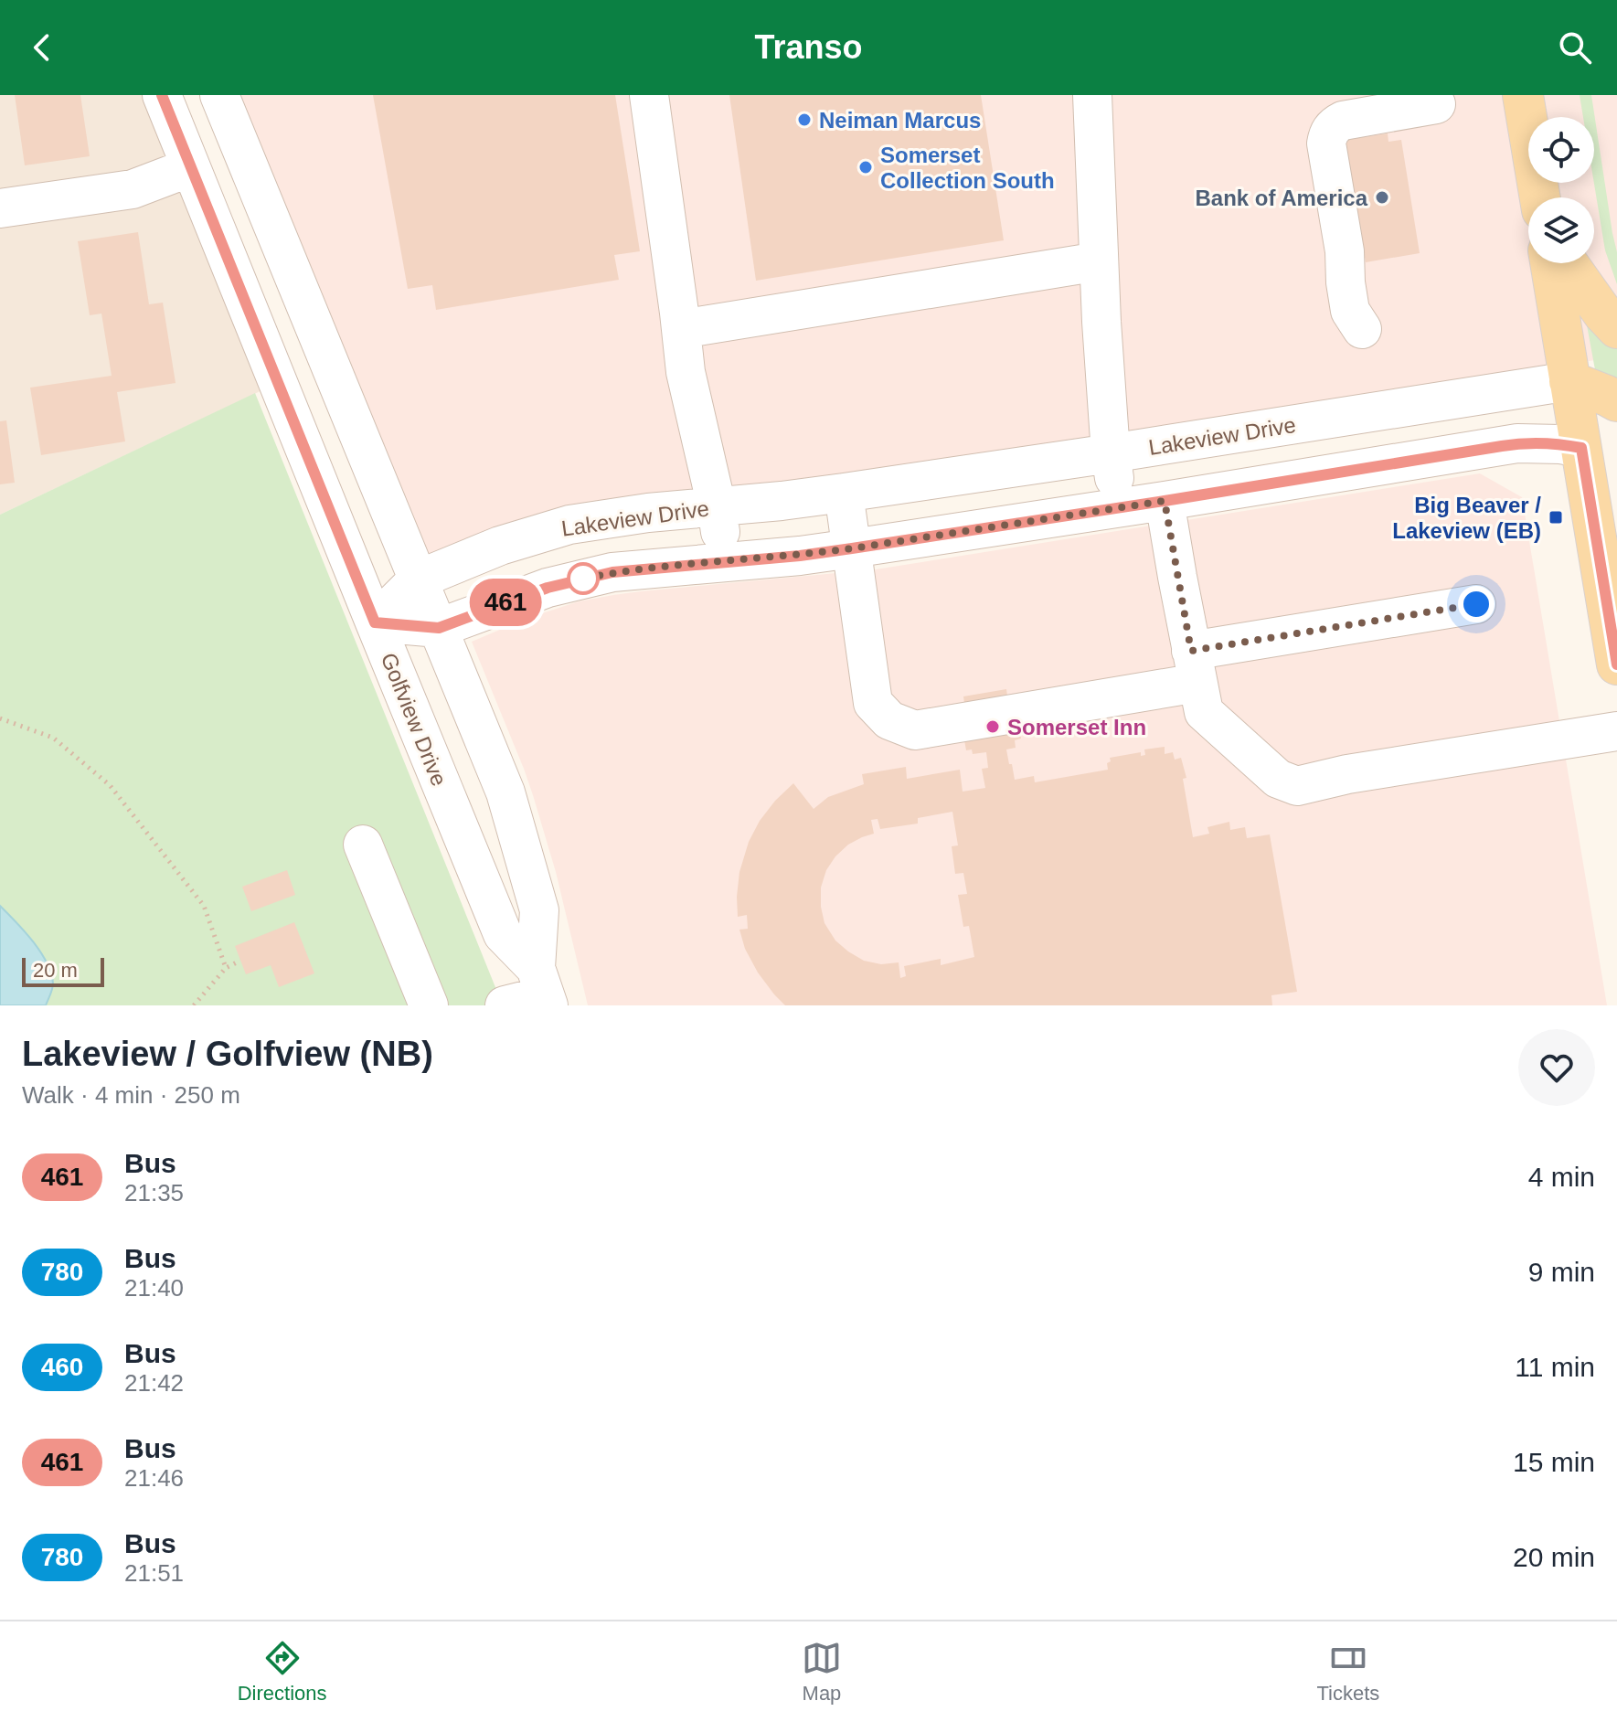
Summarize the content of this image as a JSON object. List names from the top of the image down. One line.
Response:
{"streets":{"street":["Lakeview Drive","Golfview Drive"]},"crossings":[["Lakeview Drive","Golfview Drive"]],"places":{"other":["Neiman Marcus","Somerset Collection South","Bank of America","Somerset Inn"],"transit":["Big Beaver / Lakeview (EB)"]},"lines":["bus line 461"],"scale_bar":"20 m","page":{"header":"Transo","on_map":"461","scale":"20 m","heading":["Lakeview / Golfview (NB)","Walk · 4 min · 250 m"],"list":[{"mark":"461","name":"Bus","note":"21:35","value":"4 min"},{"mark":"780","name":"Bus","note":"21:40","value":"9 min"},{"mark":"460","name":"Bus","note":"21:42","value":"11 min"},{"mark":"461","name":"Bus","note":"21:46","value":"15 min"},{"mark":"780","name":"Bus","note":"21:51","value":"20 min"}],"tabs":["Directions","Map","Tickets"]}}
